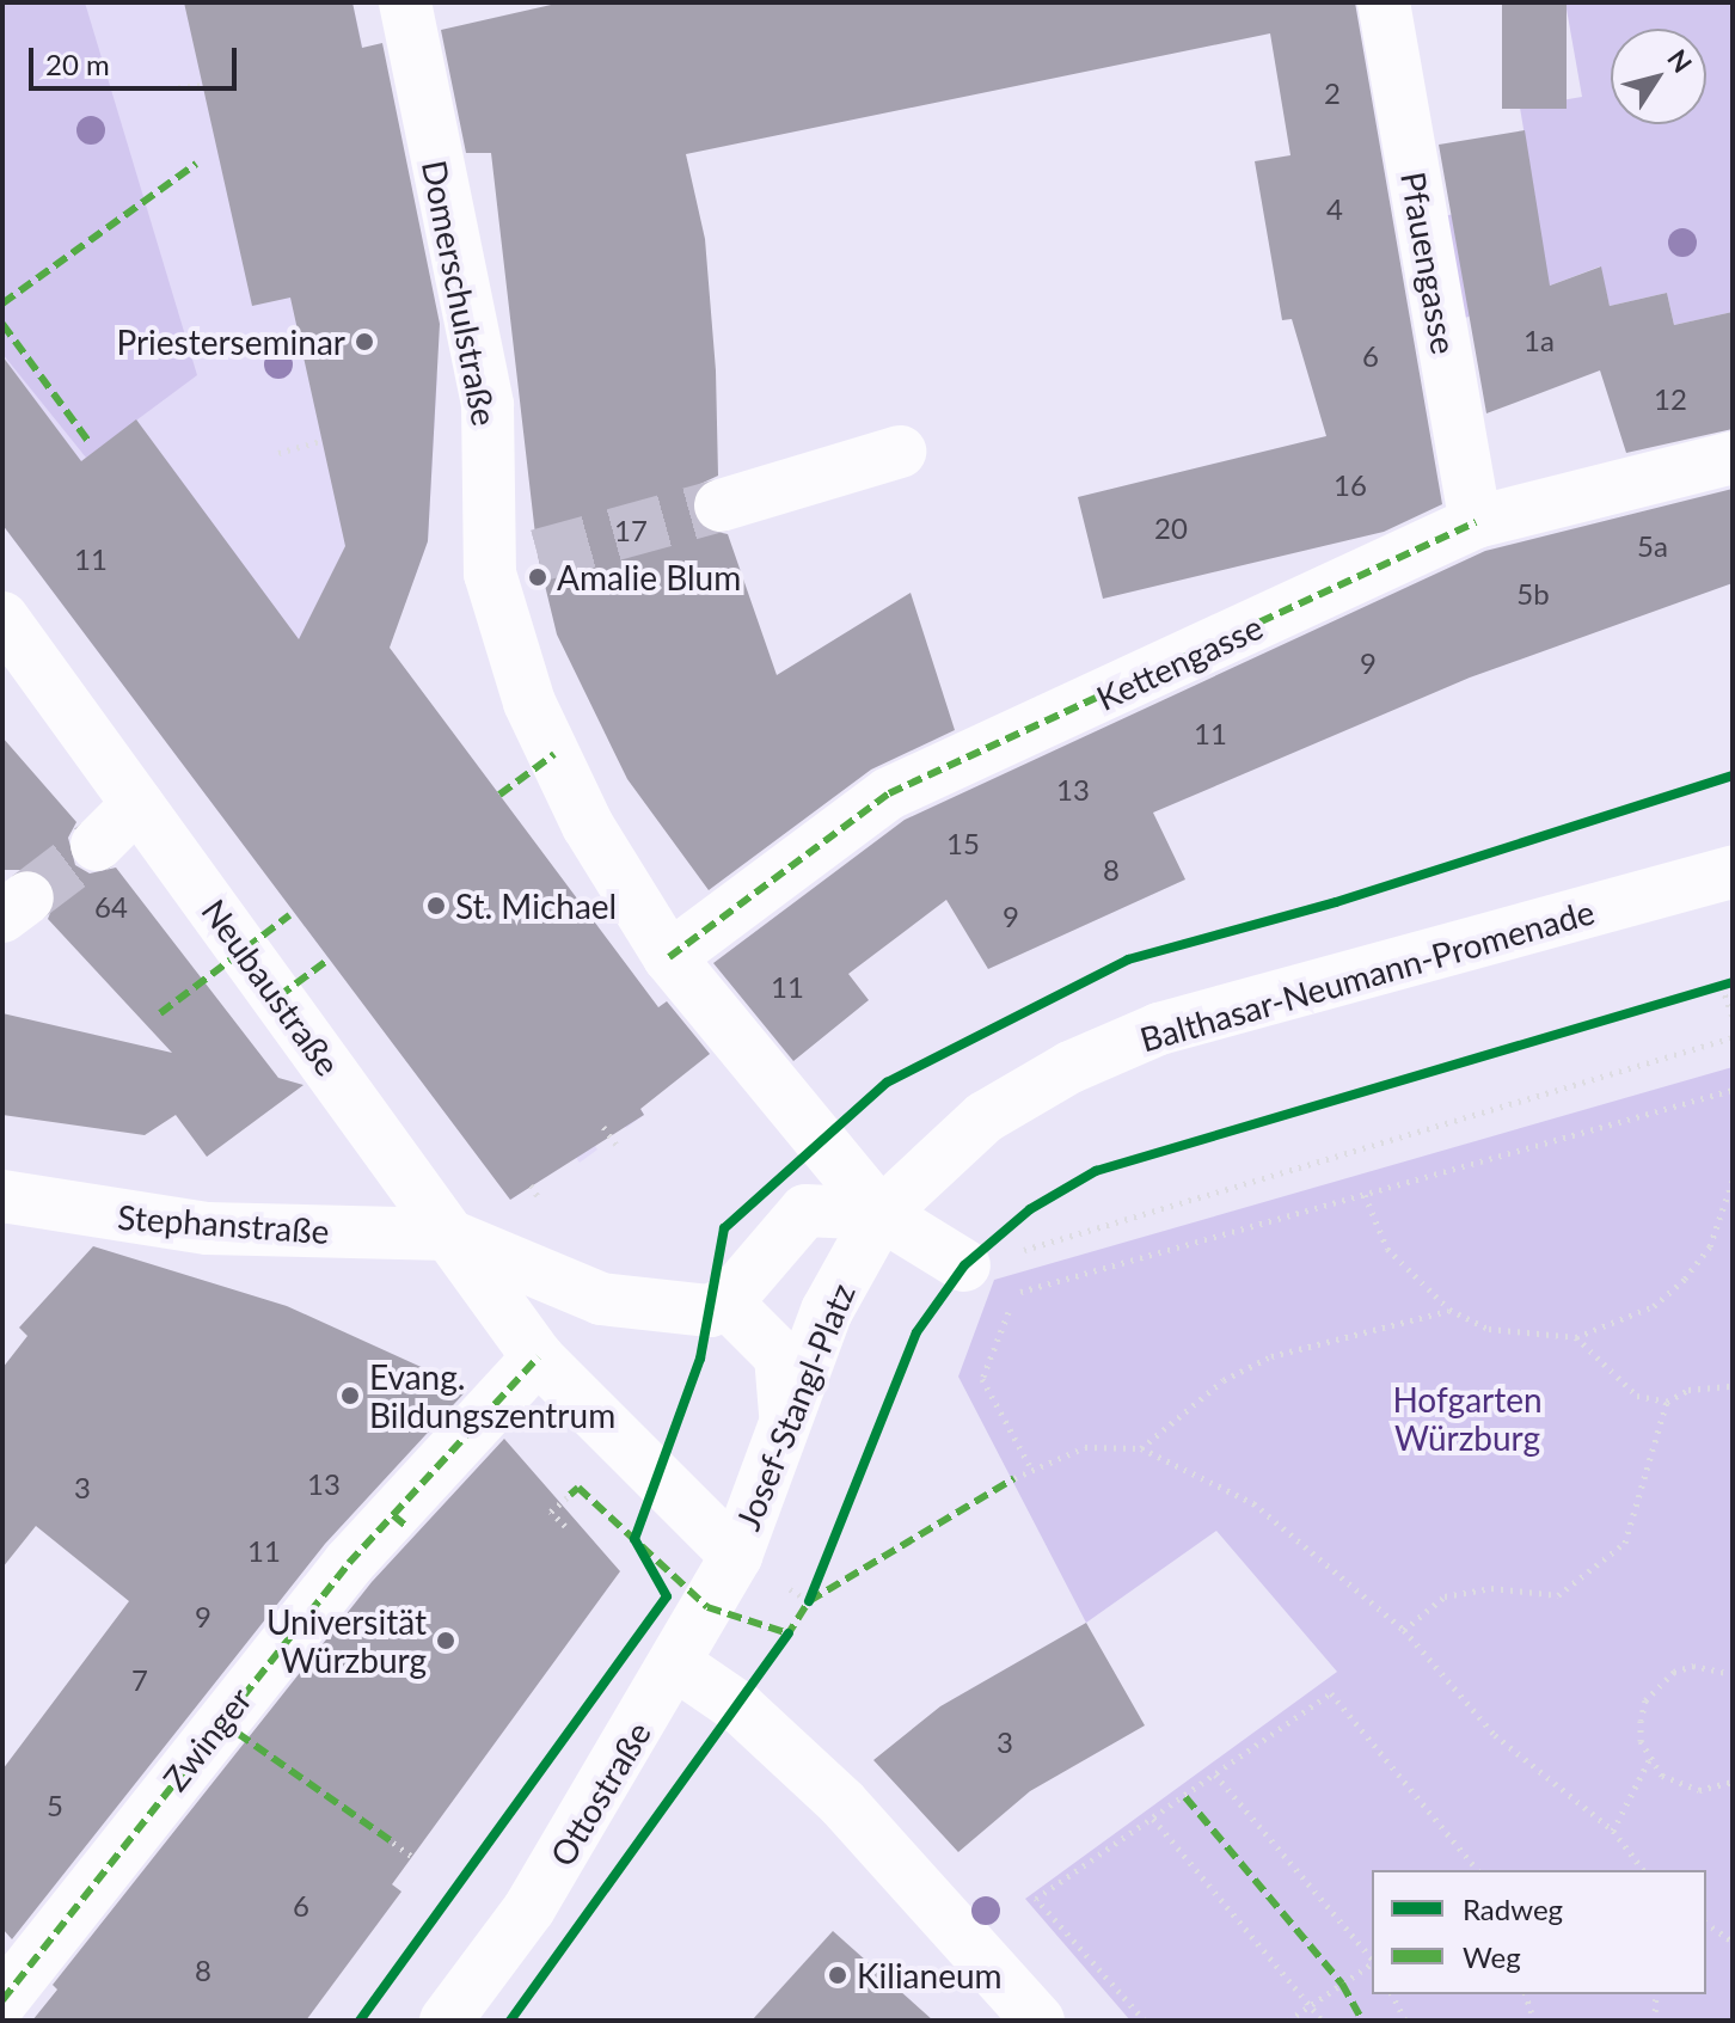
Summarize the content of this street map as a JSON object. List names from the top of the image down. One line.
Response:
{"streets":{"street":["Pfauengasse","Domerschulstraße","Kettengasse","Balthasar-Neumann-Promenade","Neubaustraße","Stephanstraße","Josef-Stangl-Platz","Zwinger","Ottostraße"]},"crossings":[["Pfauengasse","Kettengasse"],["Domerschulstraße","Kettengasse"],["Domerschulstraße","Balthasar-Neumann-Promenade"],["Domerschulstraße","Josef-Stangl-Platz"],["Balthasar-Neumann-Promenade","Josef-Stangl-Platz"],["Neubaustraße","Stephanstraße"],["Neubaustraße","Josef-Stangl-Platz"],["Neubaustraße","Zwinger"],["Josef-Stangl-Platz","Zwinger"],["Josef-Stangl-Platz","Ottostraße"]],"parks":["Hofgarten Würzburg"],"places":["Priesterseminar","Amalie Blum","St. Michael","Evang. Bildungszentrum","Universität Würzburg","Kilianeum"],"house_numbers":["2","4","1a","6","12","16","20","17","5a","11","5b","9","11","13","15","8","64","9","11","13","3","11","9","7","3","5","6","8"],"legend":["Radweg","Weg"],"scale_bar":"20 m","north":"top right"}
